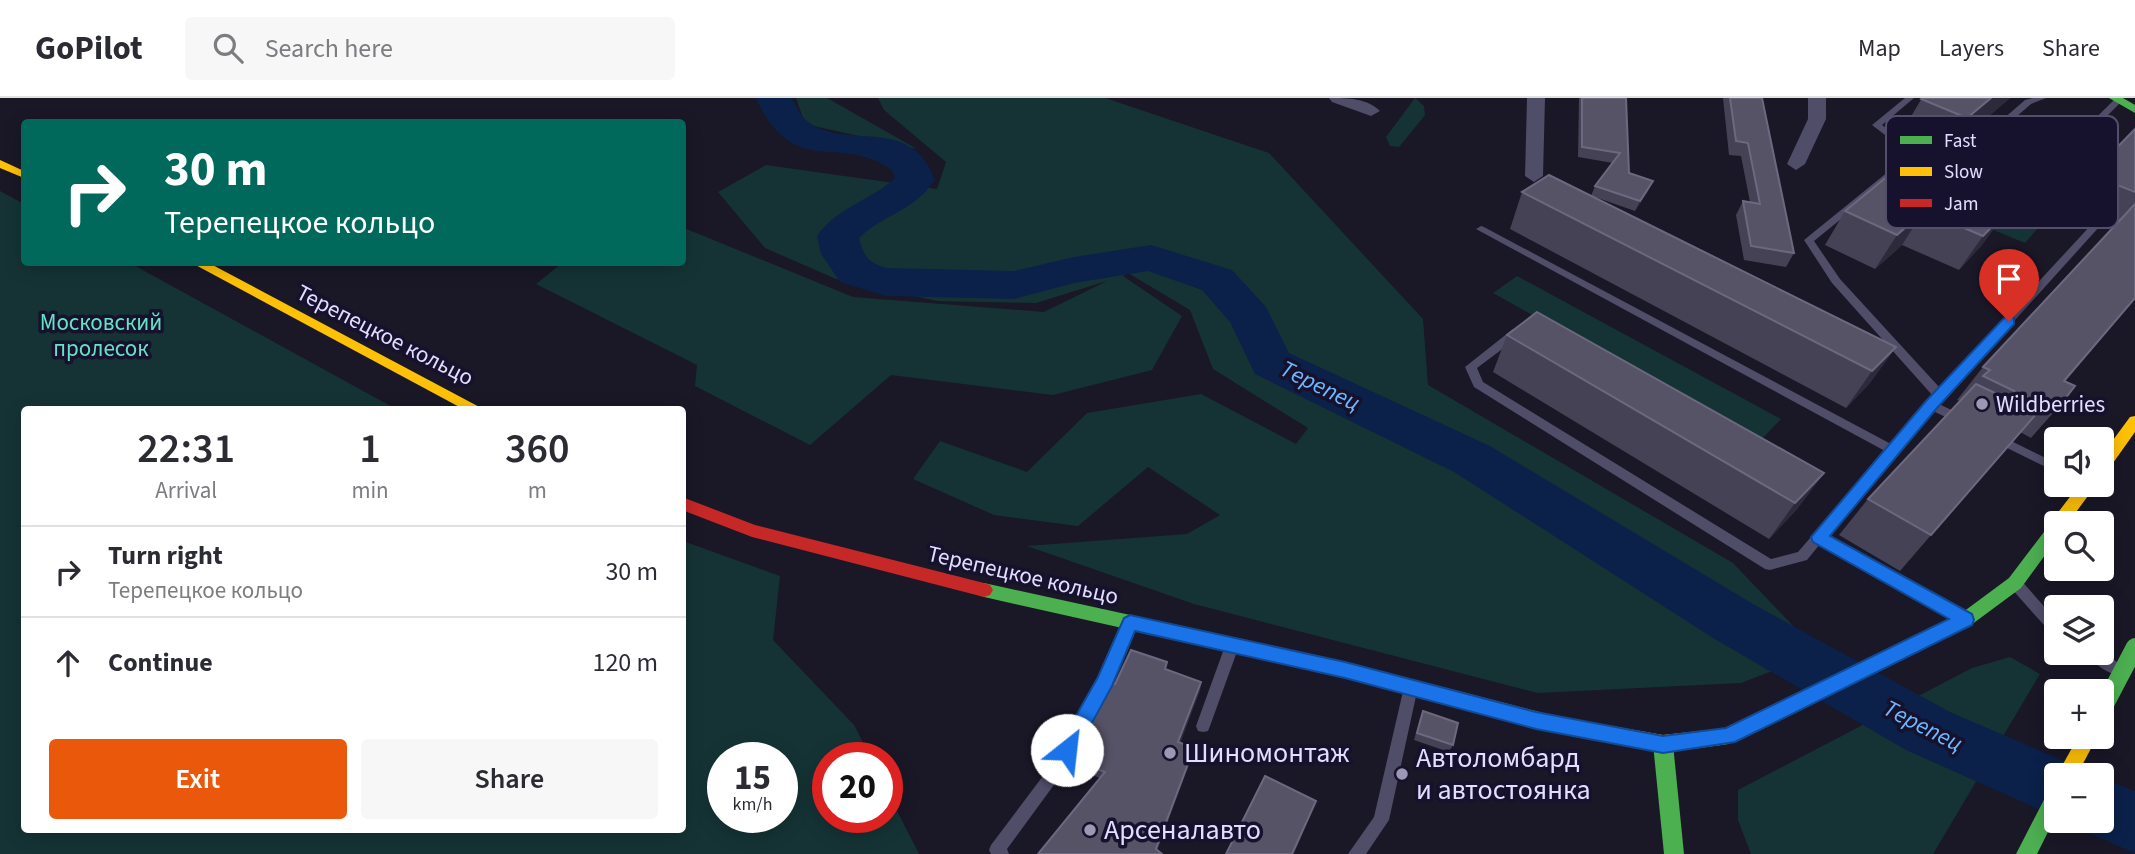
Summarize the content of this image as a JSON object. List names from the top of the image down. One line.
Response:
{"streets":{"street":["Терепецкое кольцо"]},"water":["Терепец"],"parks":["Московский пролесок"],"places":["Wildberries","Шиномонтаж","Автоломбард и автостоянка","Арсеналавто"],"legend":["Fast","Slow","Jam"],"page":{"header":"GoPilot","search":"Search here","nav":["Map","Layers","Share"],"turn":["30 m","Терепецкое кольцо"],"eta":["22:31","Arrival","1","min","360","m"],"map_buttons":["+","−"],"list":[{"name":"Turn right","note":"Терепецкое кольцо","value":"30 m"},{"name":"Continue","value":"120 m"}],"buttons":["Exit","Share"],"speed":"15 km/h","limit":"20"}}
